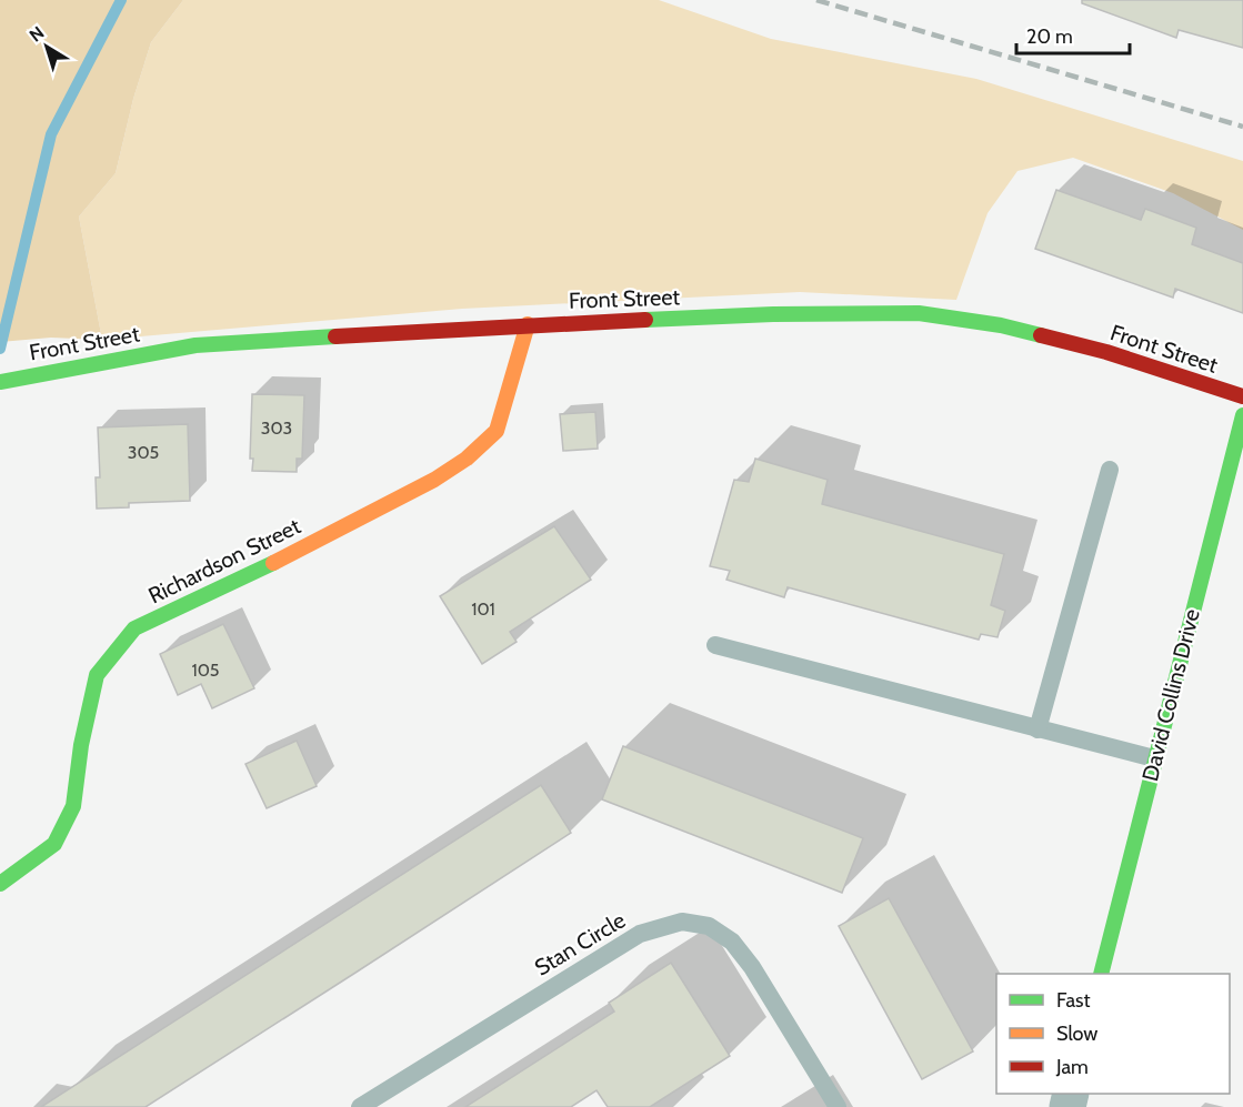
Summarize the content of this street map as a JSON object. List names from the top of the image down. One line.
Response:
{"streets":{"street":["Front Street","Richardson Street","David Collins Drive"],"lane":["Stan Circle"]},"crossings":[["Front Street","Richardson Street"]],"house_numbers":["303","305","101","105"],"legend":["Fast","Slow","Jam"],"scale_bar":"20 m","north":"top left"}
